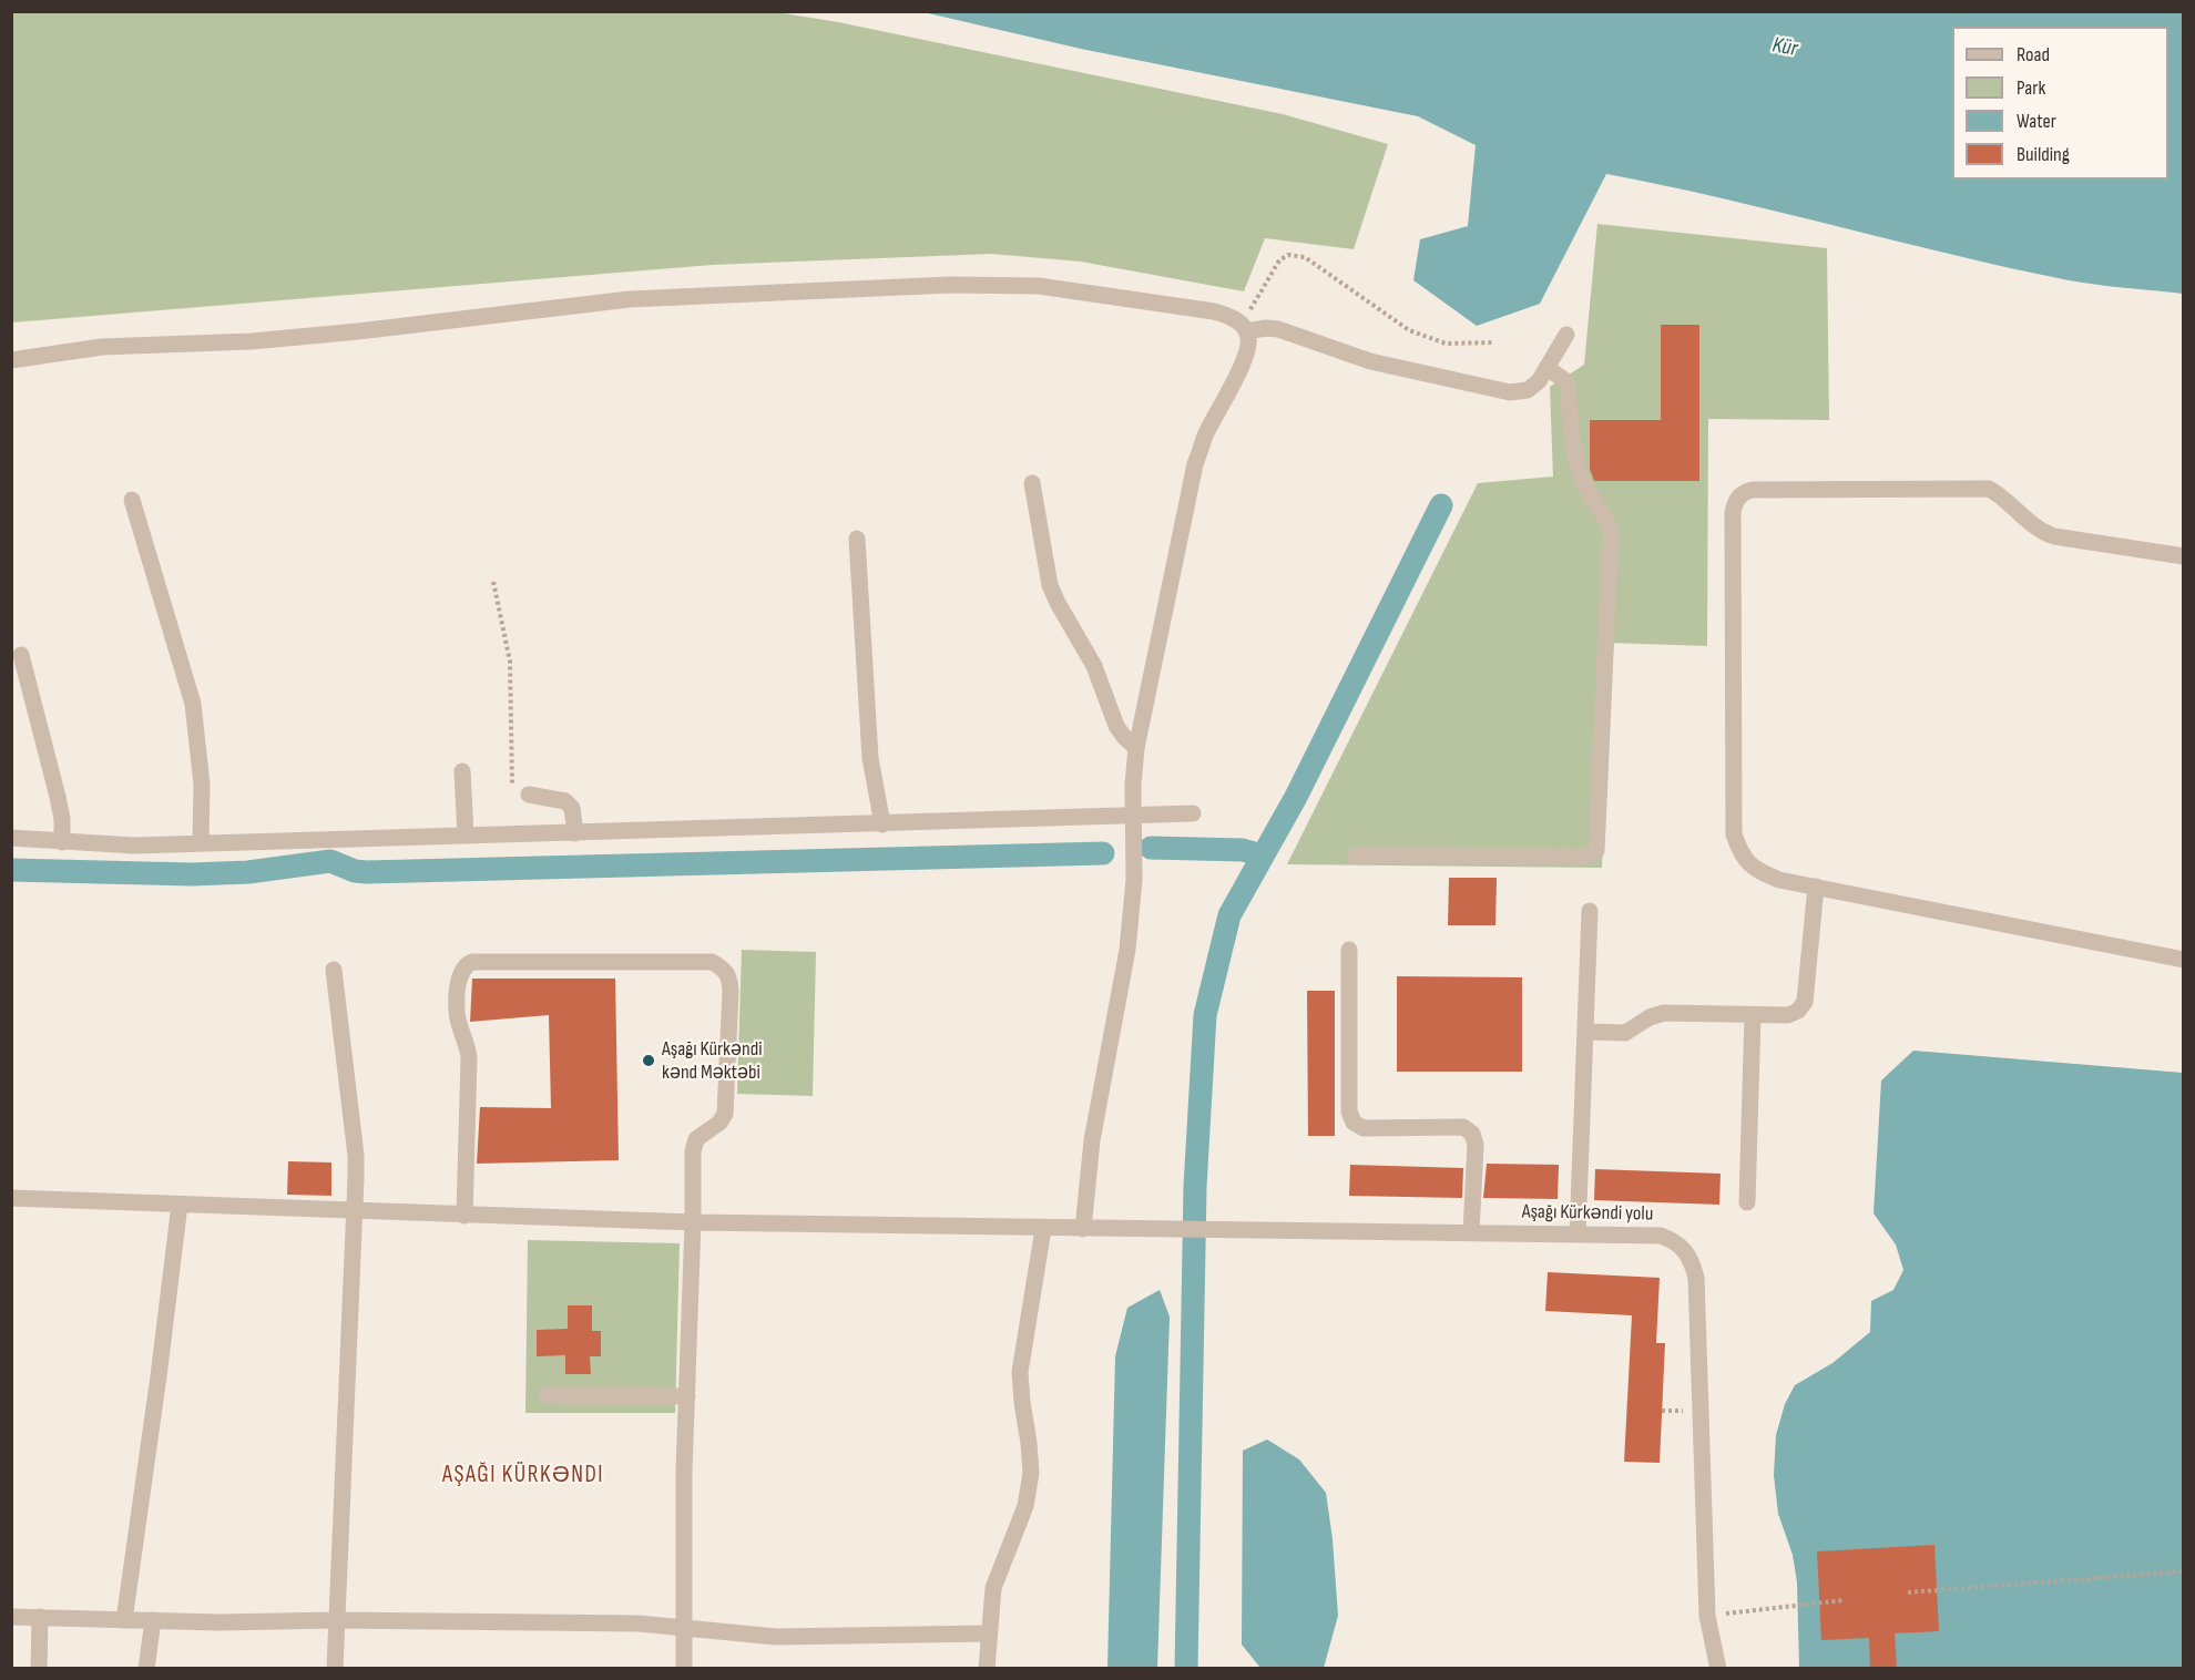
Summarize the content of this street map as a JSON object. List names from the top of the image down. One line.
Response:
{"streets":{"street":["Aşağı Kürkəndi yolu"]},"districts":["AŞAĞI KÜRKƏNDI"],"water":["Kür"],"places":["Aşağı Kürkəndi kənd Məktəbi"],"legend":["Road","Park","Water","Building"]}
